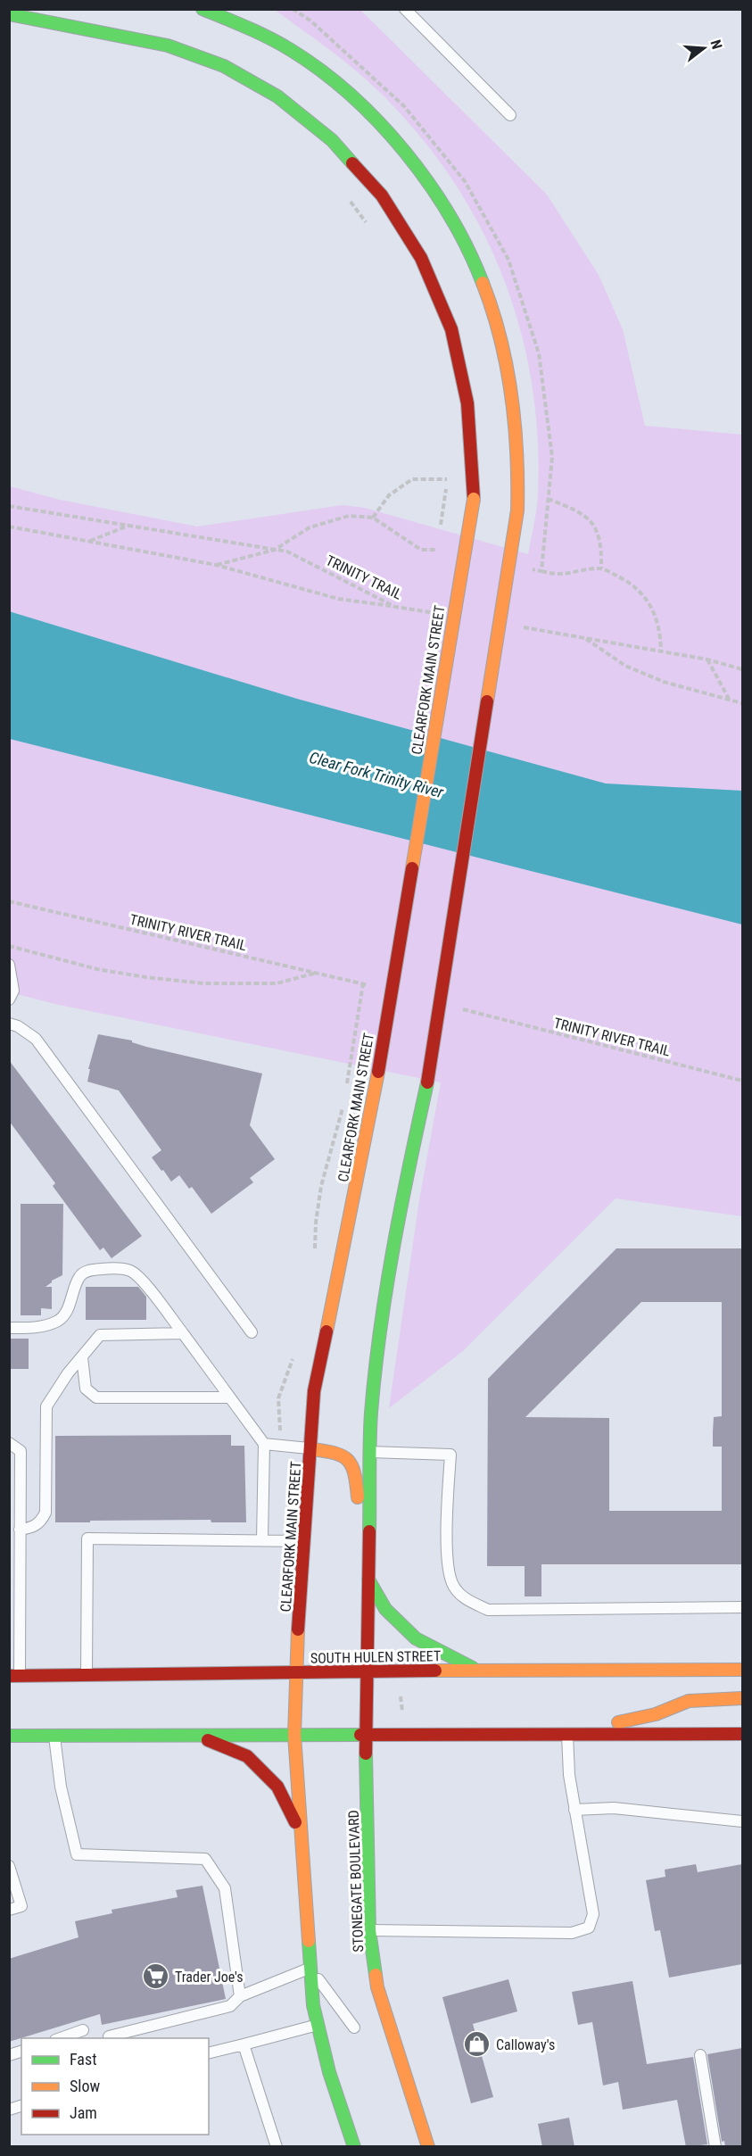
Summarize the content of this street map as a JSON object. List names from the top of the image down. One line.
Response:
{"streets":{"street":["CLEARFORK MAIN STREET","SOUTH HULEN STREET","STONEGATE BOULEVARD"],"path":["TRINITY TRAIL","TRINITY RIVER TRAIL"]},"crossings":[["CLEARFORK MAIN STREET","SOUTH HULEN STREET"]],"water":["Clear Fork Trinity River"],"places":{"supermarket":["Trader Joe's"],"shop":["Calloway's"]},"legend":["Fast","Slow","Jam"],"north":"right"}
